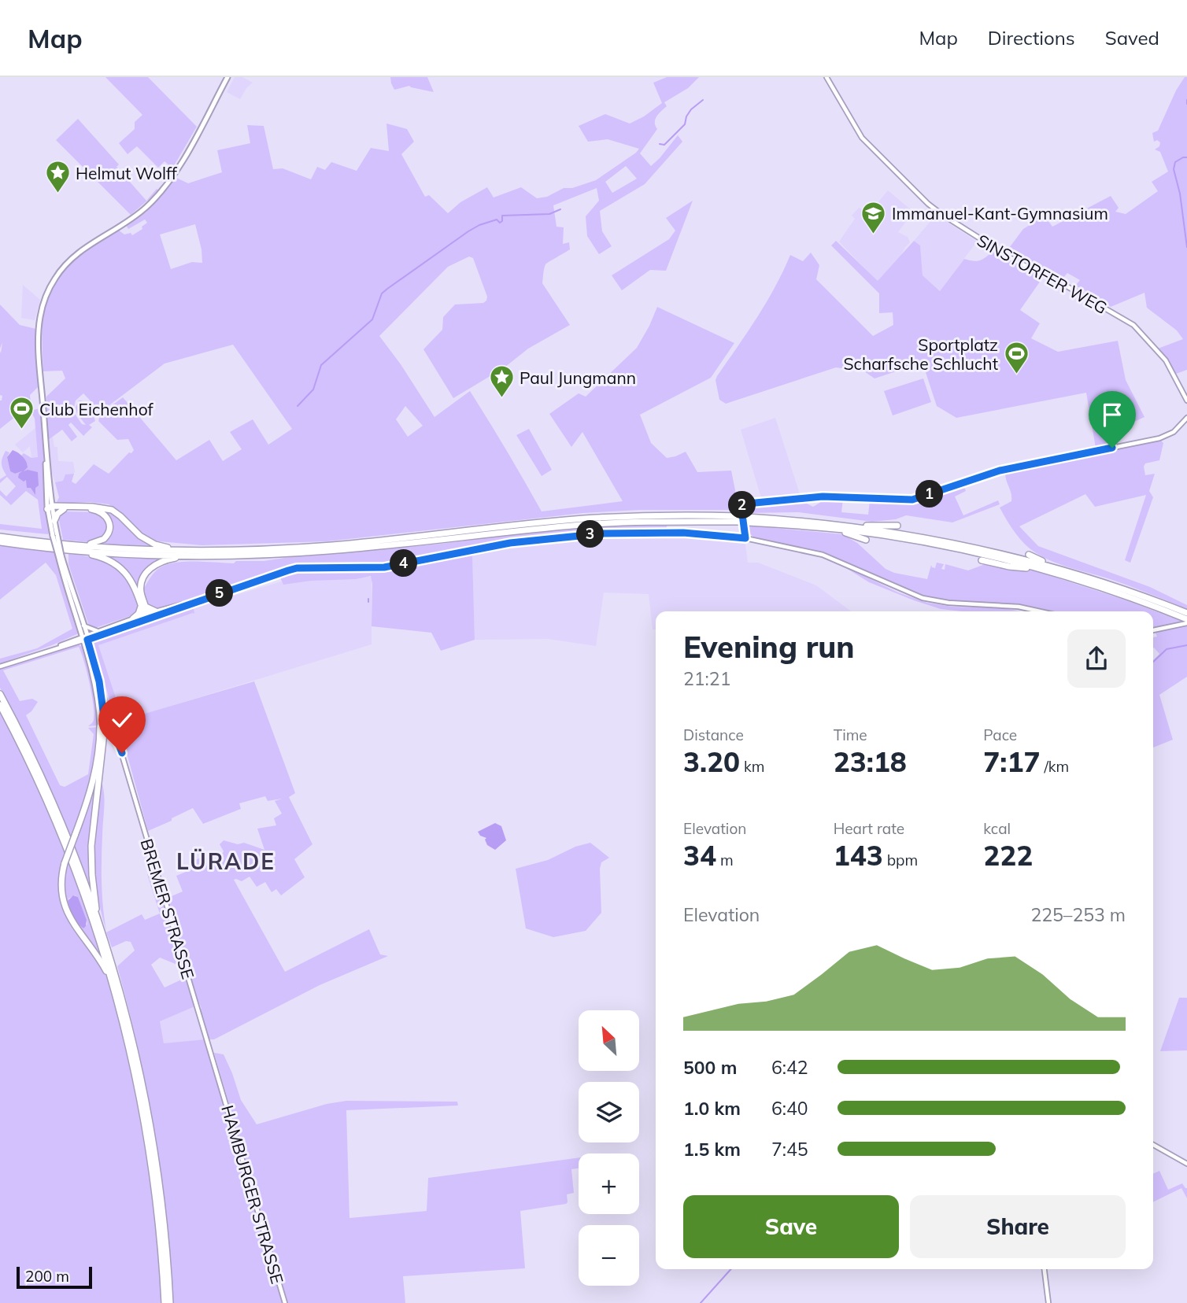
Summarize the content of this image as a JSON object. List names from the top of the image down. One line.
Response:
{"streets":{"main road":["SINSTORFER WEG","BREMER STRASSE","HAMBURGER STRASSE"]},"crossings":[["BREMER STRASSE","HAMBURGER STRASSE"]],"districts":["LÜRADE"],"places":{"place":["Helmut Wolff","Paul Jungmann"],"school or university":["Immanuel-Kant-Gymnasium"],"sports":["Sportplatz Scharfsche Schlucht","Club Eichenhof"]},"scale_bar":"200 m","north":"top left","page":{"header":"Map","nav":["Map","Directions","Saved"],"pins":["1","2","3","4","5"],"heading":["Evening run","21:21"],"stats":[["Distance","3.20 km"],["Time","23:18"],["Pace","7:17 /km"],["Elevation","34 m"],["Heart rate","143 bpm"],["kcal","222"]],"chart":["Elevation","225–253 m"],"map_buttons":["+","−"],"list":[{"name":"500 m","note":"6:42"},{"name":"1.0 km","note":"6:40"},{"name":"1.5 km","note":"7:45"}],"buttons":["Save","Share"],"scale":"200 m"}}
